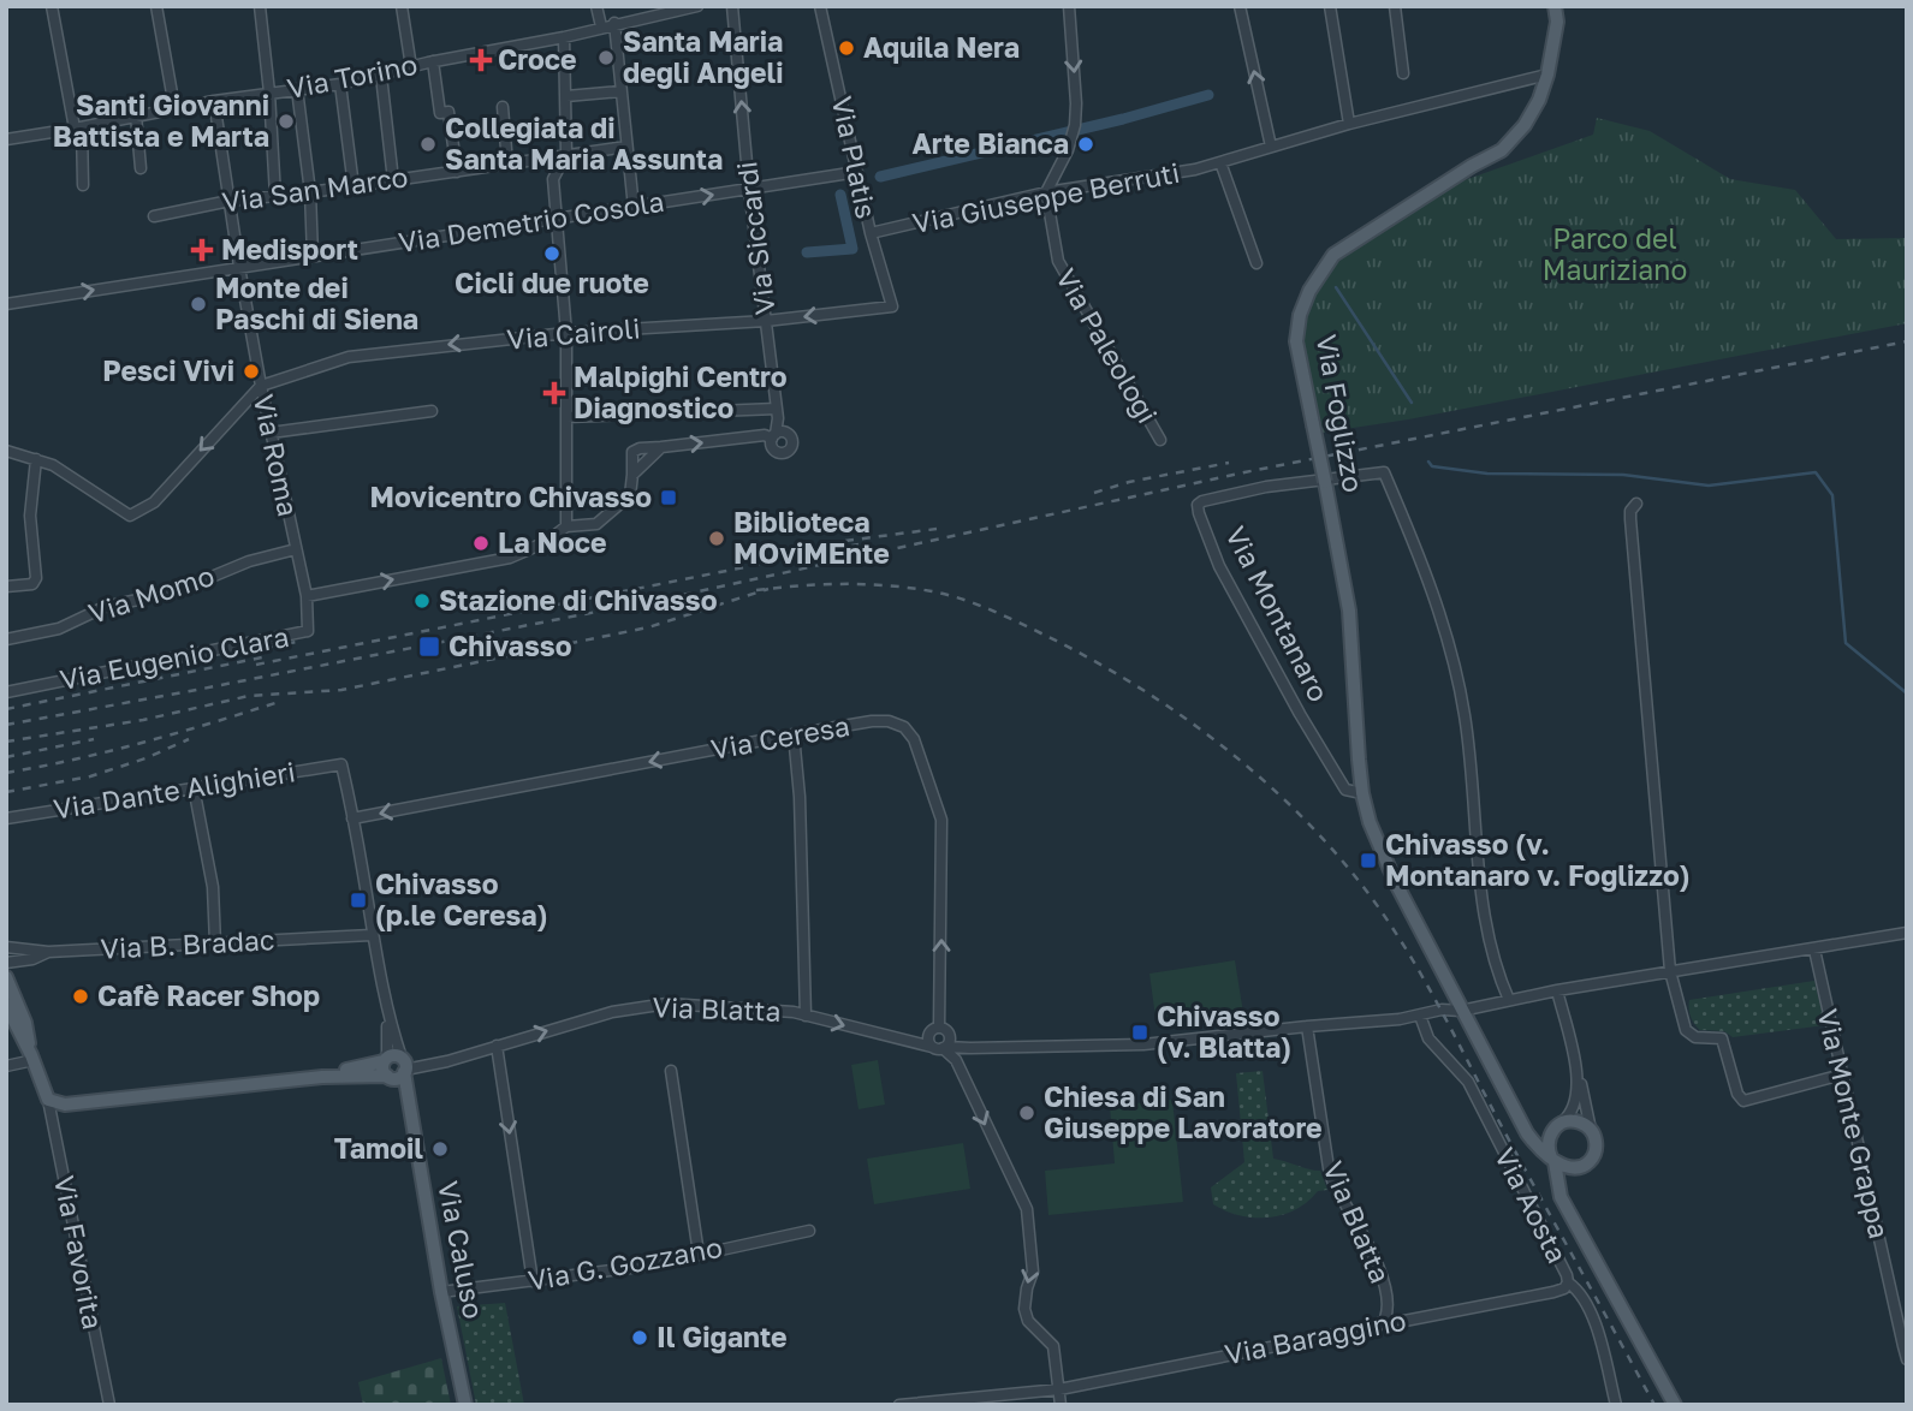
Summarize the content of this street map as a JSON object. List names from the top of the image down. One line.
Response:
{"streets":{"main road":["Via Foglizzo","Via Caluso"],"street":["Via Torino","Via Platis","Via San Marco","Via Giuseppe Berruti","Via Demetrio Cosola","Via Siccardi","Via Cairoli","Via Paleologi","Via Roma","Via Momo","Via Montanaro","Via Eugenio Clara","Via Ceresa","Via Dante Alighieri","Via B. Bradac","Via Blatta","Via Monte Grappa","Via Aosta","Via Favorita","Via G. Gozzano","Via Baraggino"]},"crossings":[["Via Platis","Via Giuseppe Berruti"],["Via Platis","Via Demetrio Cosola"],["Via Platis","Via Cairoli"],["Via Giuseppe Berruti","Via Paleologi"],["Via Giuseppe Berruti","Via Foglizzo"],["Via Demetrio Cosola","Via Siccardi"],["Via Demetrio Cosola","Via Roma"],["Via Siccardi","Via Cairoli"],["Via Cairoli","Via Roma"],["Via Foglizzo","Via Montanaro"],["Via Roma","Via Momo"],["Via Roma","Via Eugenio Clara"],["Via Ceresa","Via Blatta"],["Via Ceresa","Via Caluso"],["Via Dante Alighieri","Via Caluso"],["Via B. Bradac","Via Caluso"],["Via Blatta","Via Aosta"],["Via Blatta","Via Caluso"],["Via Blatta","Via Baraggino"],["Via Aosta","Via Baraggino"],["Via Caluso","Via G. Gozzano"]],"one_way":["Via Demetrio Cosola"],"parks":["Parco del Mauriziano"],"places":{"other":["Aquila Nera","Santa Maria degli Angeli","Santi Giovanni Battista e Marta","Collegiata di Santa Maria Assunta","Arte Bianca","Cicli due ruote","Monte dei Paschi di Siena","Pesci Vivi","Biblioteca MOviMEnte","La Noce","Stazione di Chivasso","Cafè Racer Shop","Chiesa di San Giuseppe Lavoratore","Tamoil","Il Gigante"],"health":["Croce","Medisport","Malpighi Centro Diagnostico"],"transit":["Movicentro Chivasso","Chivasso","Chivasso (v. Montanaro v. Foglizzo)","Chivasso (p.le Ceresa)","Chivasso (v. Blatta)"]}}
